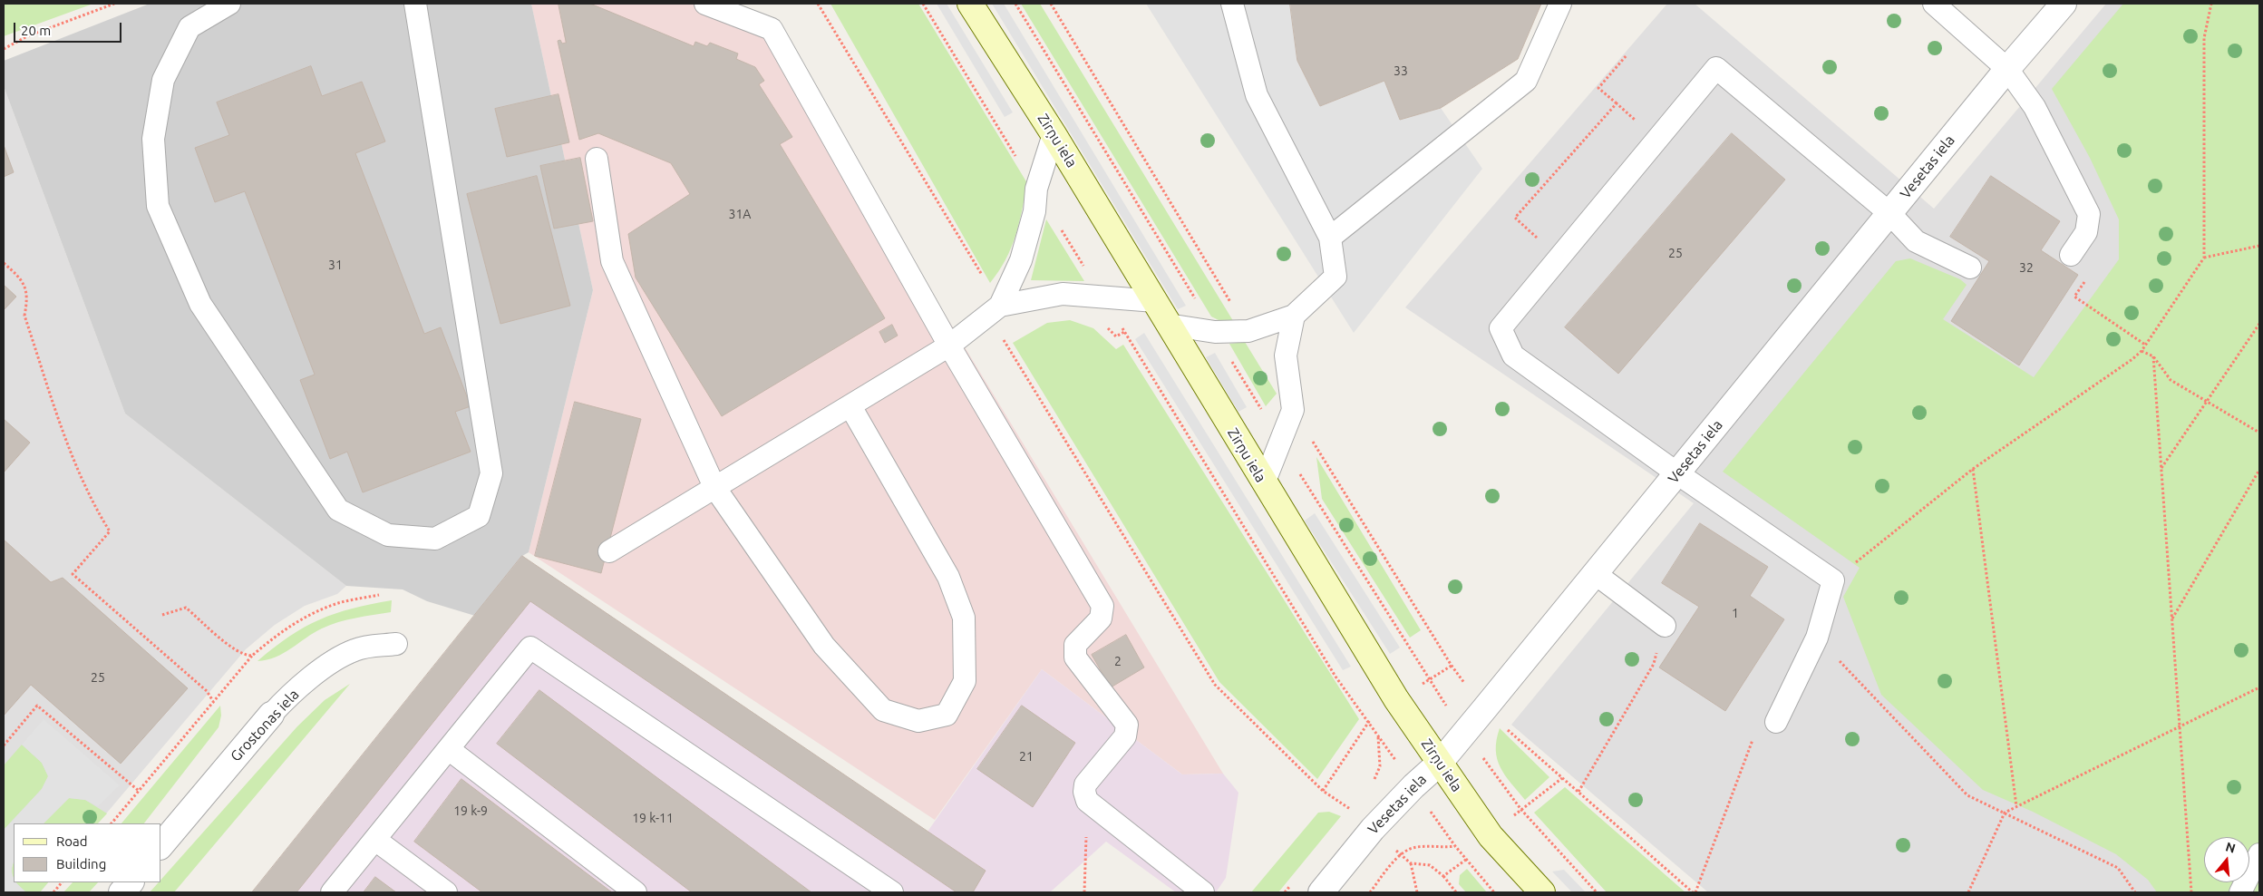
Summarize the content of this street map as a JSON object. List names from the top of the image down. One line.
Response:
{"streets":{"main road":["Zirņu iela"],"street":["Vesetas iela","Grostonas iela"]},"crossings":[["Zirņu iela","Vesetas iela"]],"house_numbers":["33","31A","25","31","32","1","2","25","21","19 k-9","19 k-11"],"legend":["Road","Building"],"scale_bar":"20 m","north":"top"}
